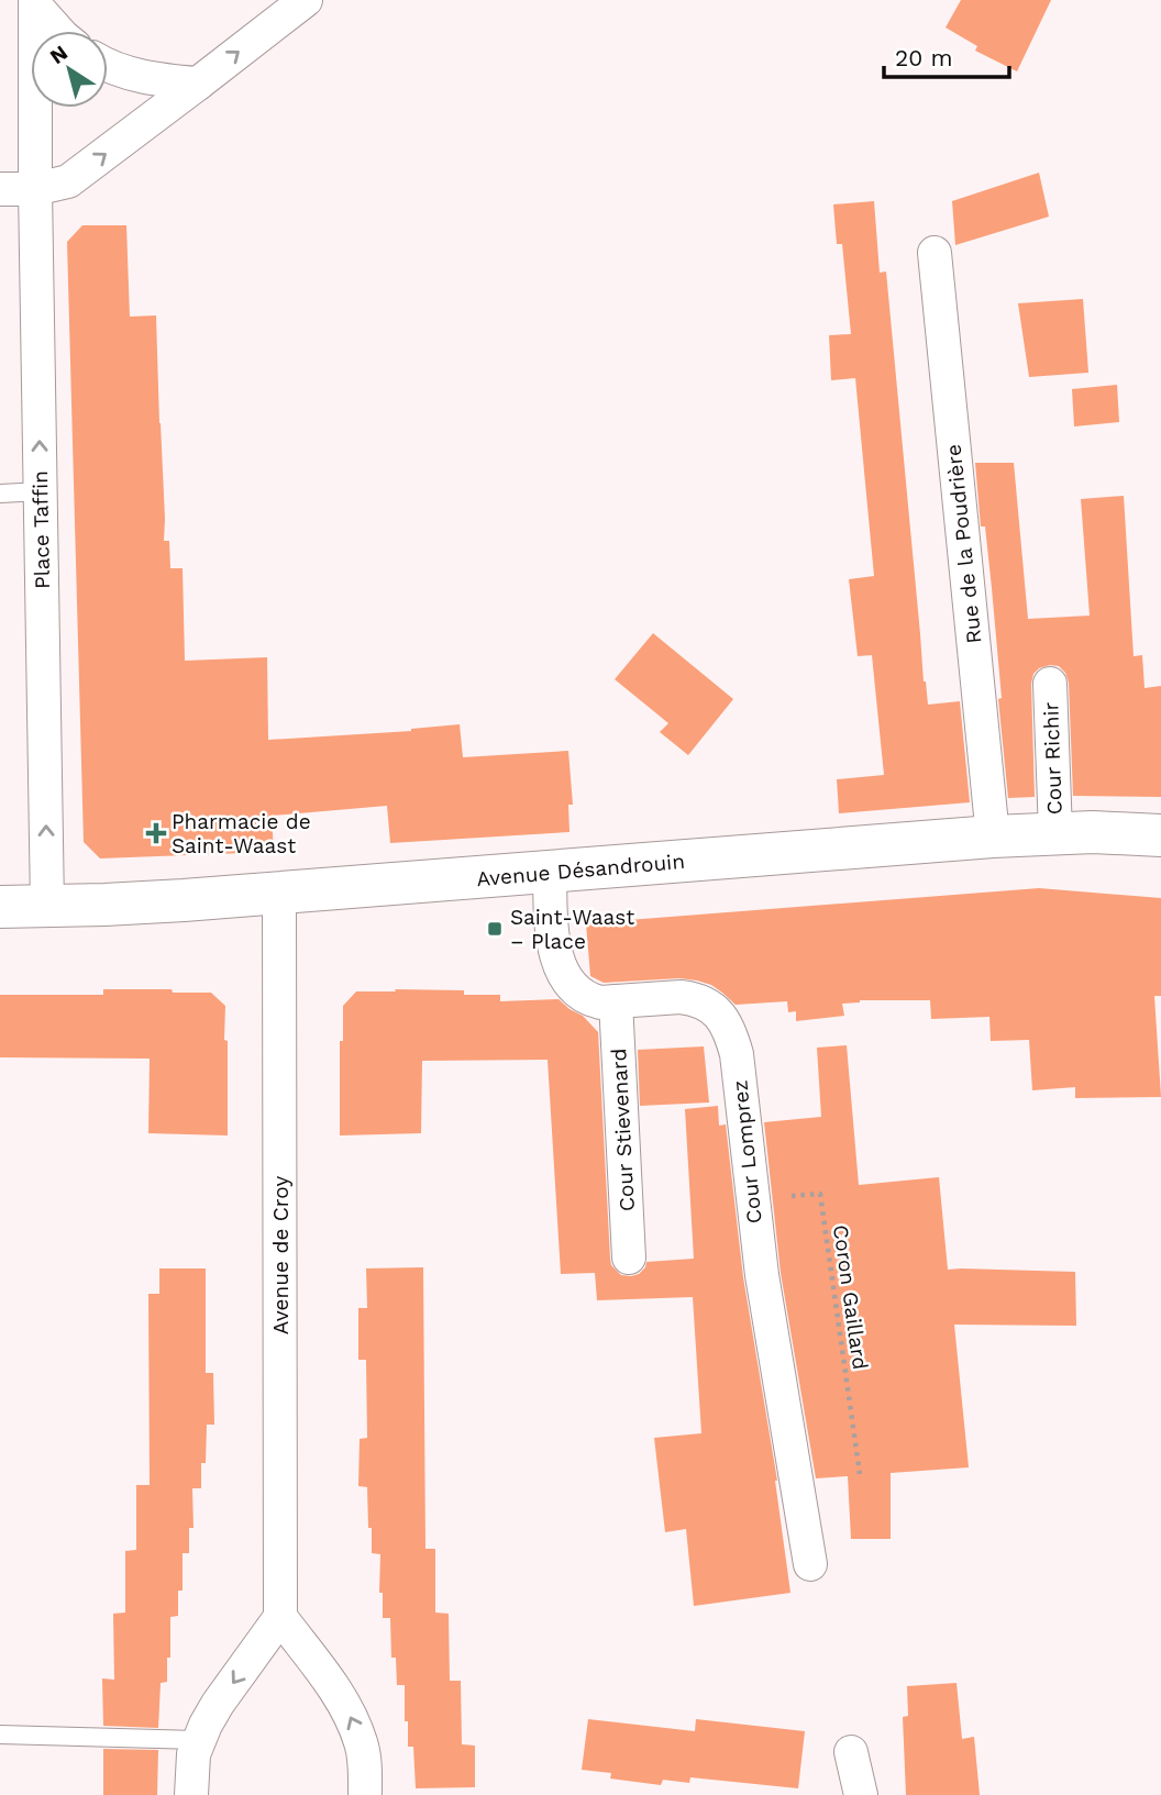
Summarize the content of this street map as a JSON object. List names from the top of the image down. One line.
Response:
{"streets":{"main road":["Avenue Désandrouin"],"street":["Place Taffin","Rue de la Poudrière","Cour Richir","Cour Stievenard","Cour Lomprez","Avenue de Croy"],"path":["Coron Gaillard"]},"crossings":[["Place Taffin","Avenue Désandrouin"],["Rue de la Poudrière","Avenue Désandrouin"],["Cour Richir","Avenue Désandrouin"],["Avenue Désandrouin","Cour Lomprez"],["Avenue Désandrouin","Avenue de Croy"],["Cour Stievenard","Cour Lomprez"],["Cour Lomprez","Coron Gaillard"]],"one_way":["Place Taffin"],"places":{"health":["Pharmacie de Saint-Waast"],"transit":["Saint-Waast – Place"]},"scale_bar":"20 m","north":"top left"}
